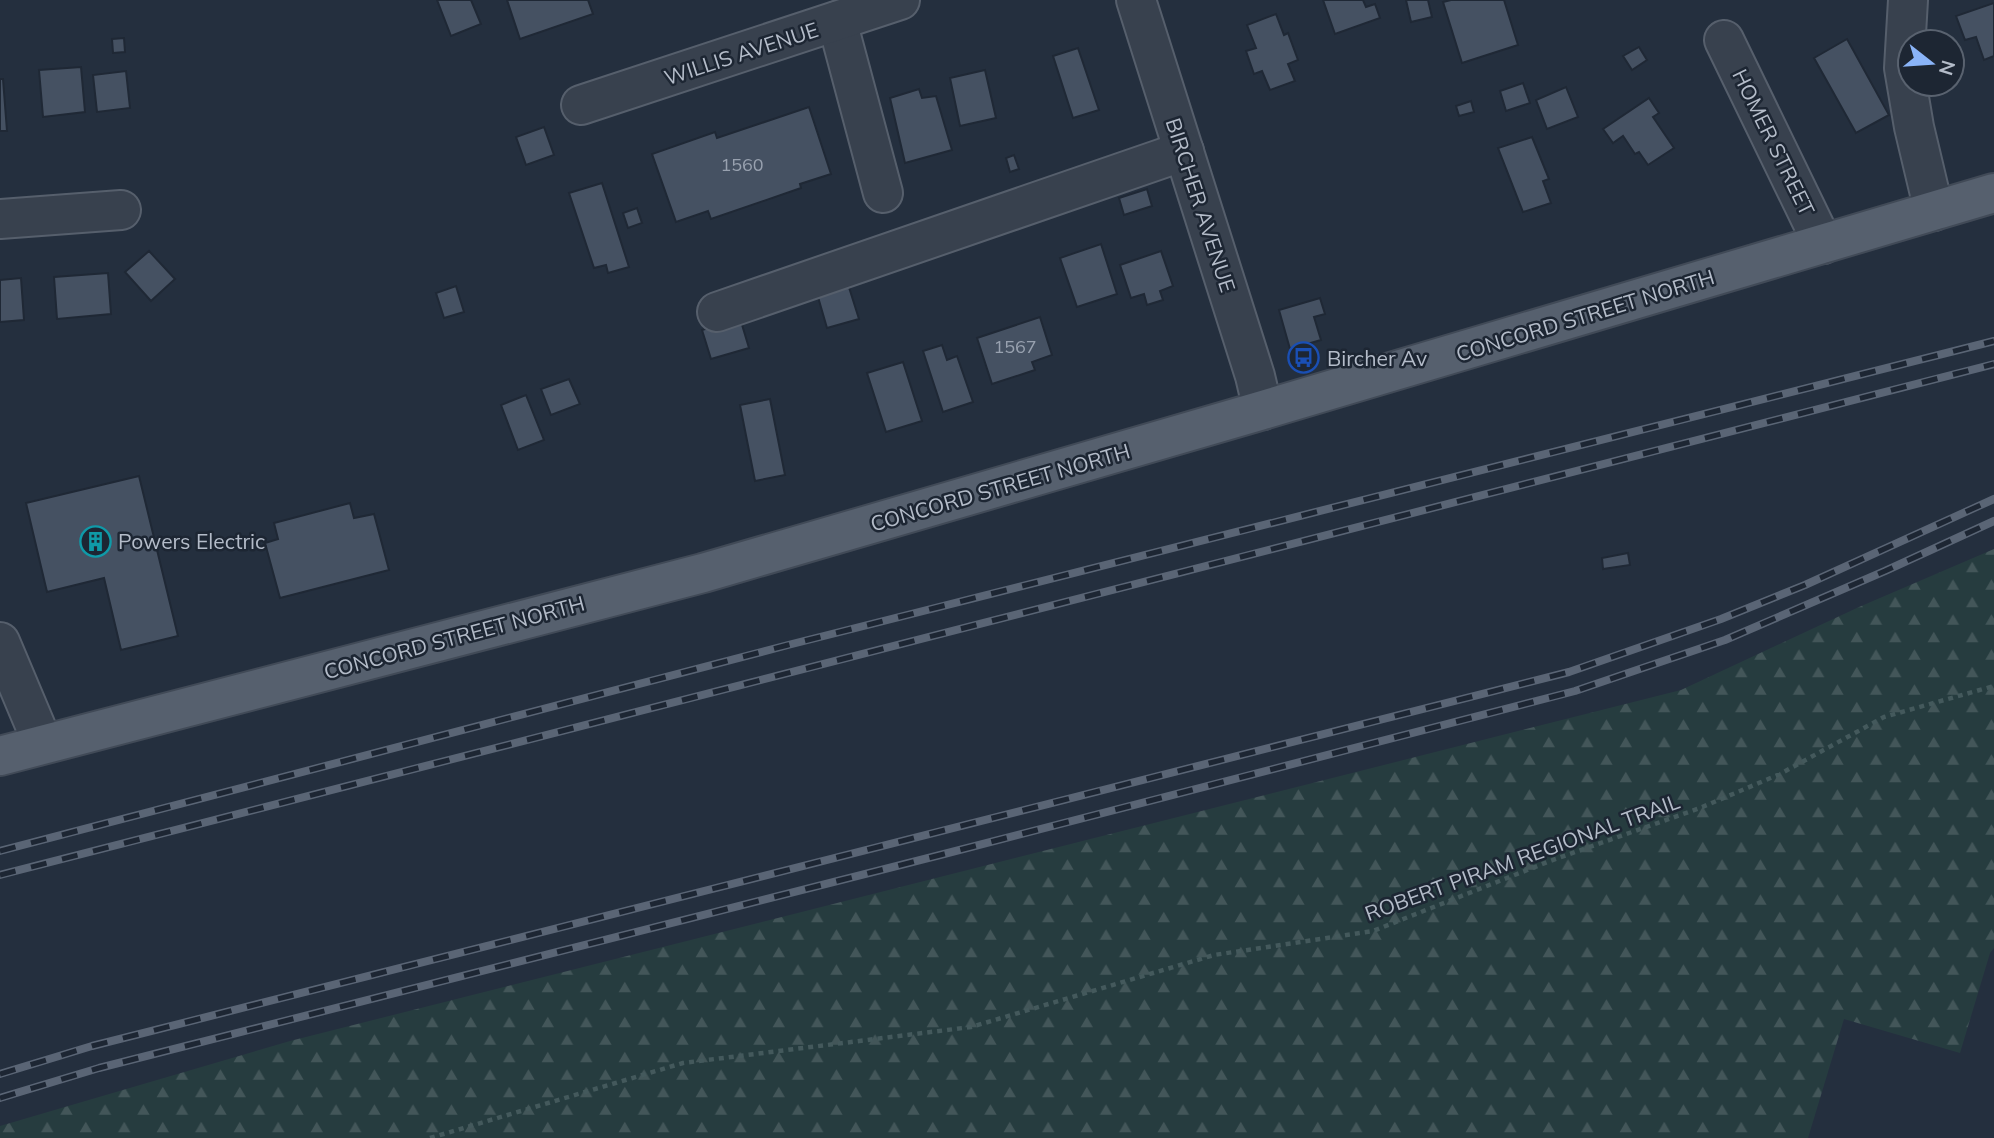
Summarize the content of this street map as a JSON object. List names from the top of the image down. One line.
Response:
{"streets":{"main road":["CONCORD STREET NORTH"],"street":["WILLIS AVENUE","HOMER STREET","BIRCHER AVENUE"],"path":["ROBERT PIRAM REGIONAL TRAIL"]},"crossings":[["HOMER STREET","CONCORD STREET NORTH"],["BIRCHER AVENUE","CONCORD STREET NORTH"]],"places":{"bus stop":["Bircher Av"],"building":["Powers Electric"]},"house_numbers":["1560","1567"],"north":"right"}
